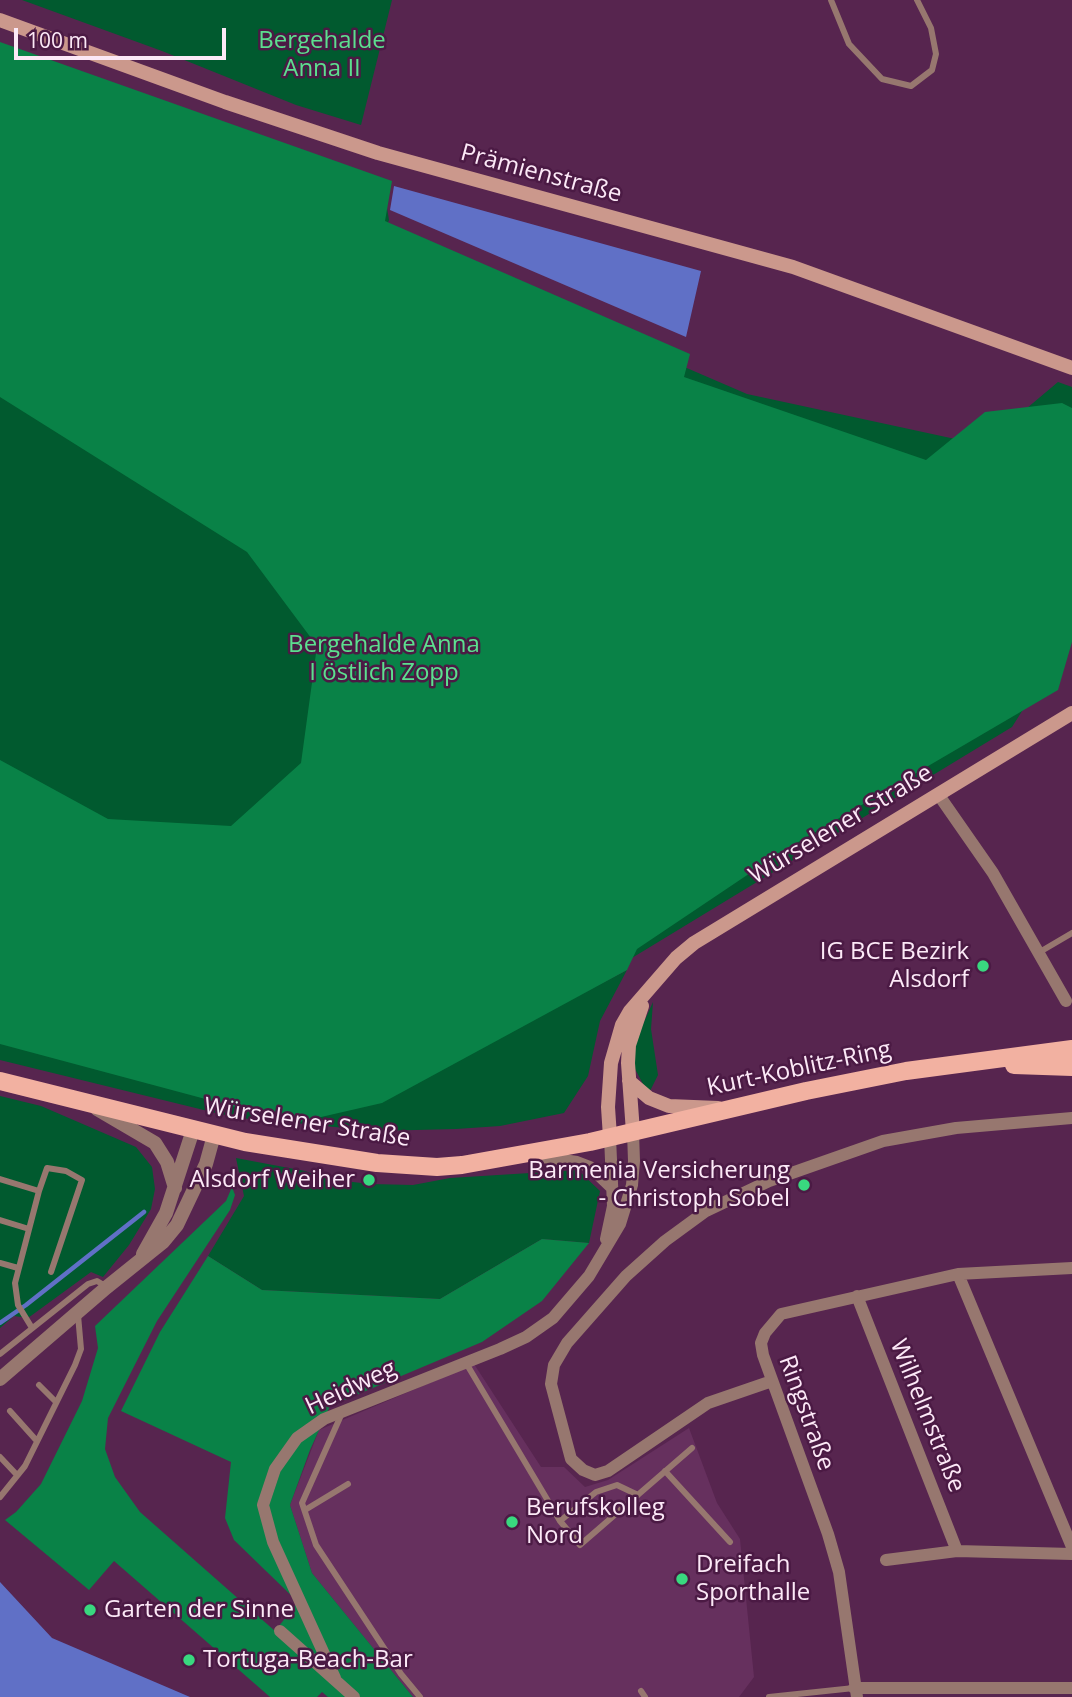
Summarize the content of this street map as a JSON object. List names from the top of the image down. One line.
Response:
{"streets":{"main road":["Prämienstraße","Würselener Straße","Kurt-Koblitz-Ring"],"street":["Heidweg","Ringstraße","Wilhelmstraße"]},"crossings":[["Würselener Straße","Kurt-Koblitz-Ring"],["Würselener Straße","Heidweg"],["Kurt-Koblitz-Ring","Heidweg"],["Ringstraße","Wilhelmstraße"]],"parks":["Bergehalde Anna II","Bergehalde Anna I östlich Zopp"],"places":["IG BCE Bezirk Alsdorf","Alsdorf Weiher","Barmenia Versicherung - Christoph Sobel","Berufskolleg Nord","Dreifach Sporthalle","Garten der Sinne","Tortuga-Beach-Bar"],"scale_bar":"100 m"}
